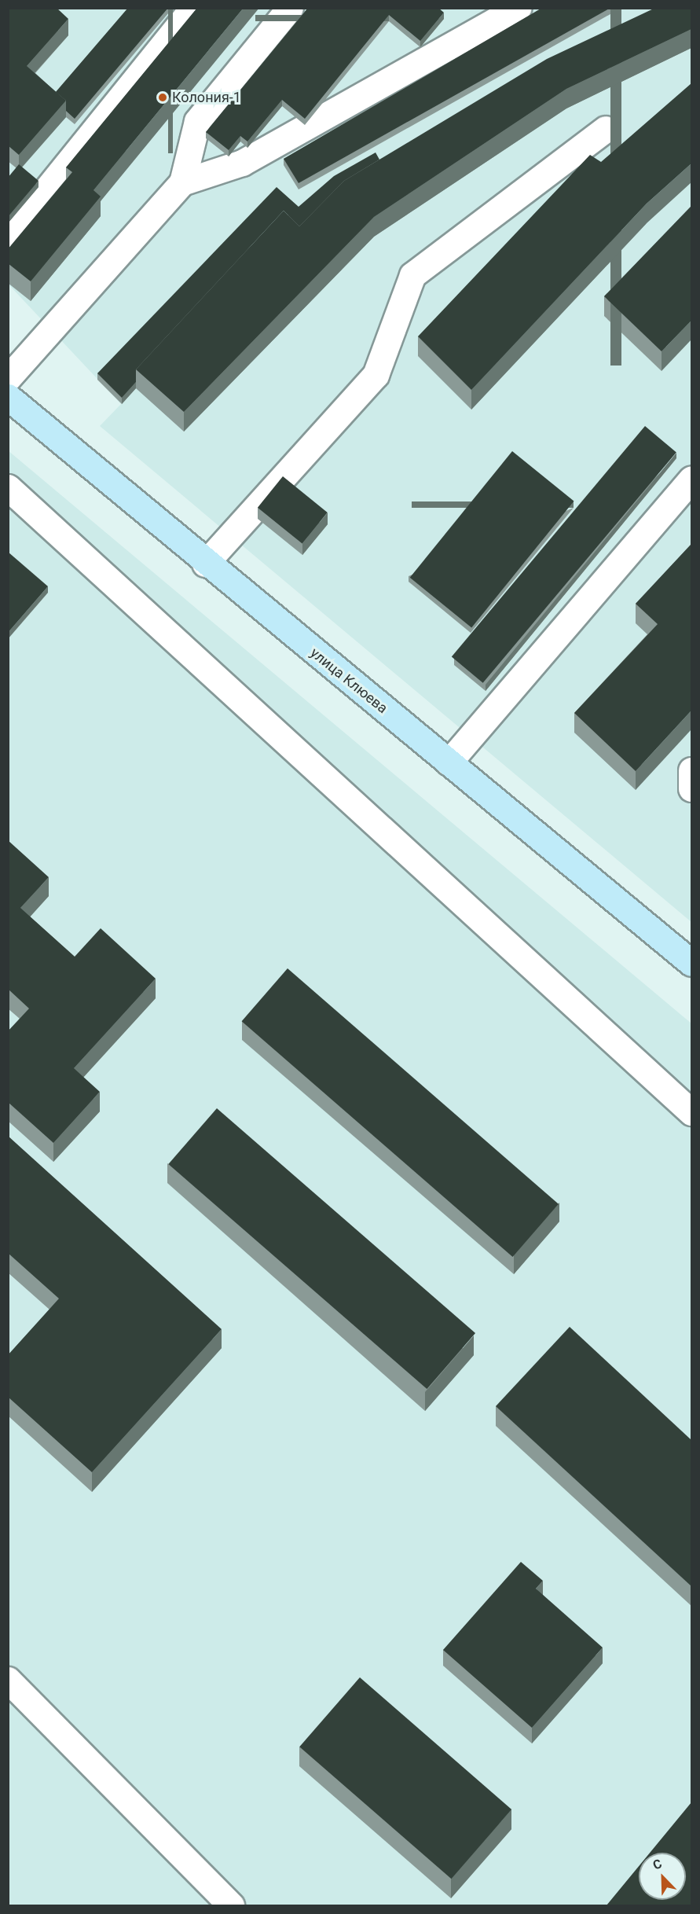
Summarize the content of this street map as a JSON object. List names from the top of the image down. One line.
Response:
{"streets":{"main road":["улица Клюева"]},"places":["Колония-1"],"north":"top left"}
